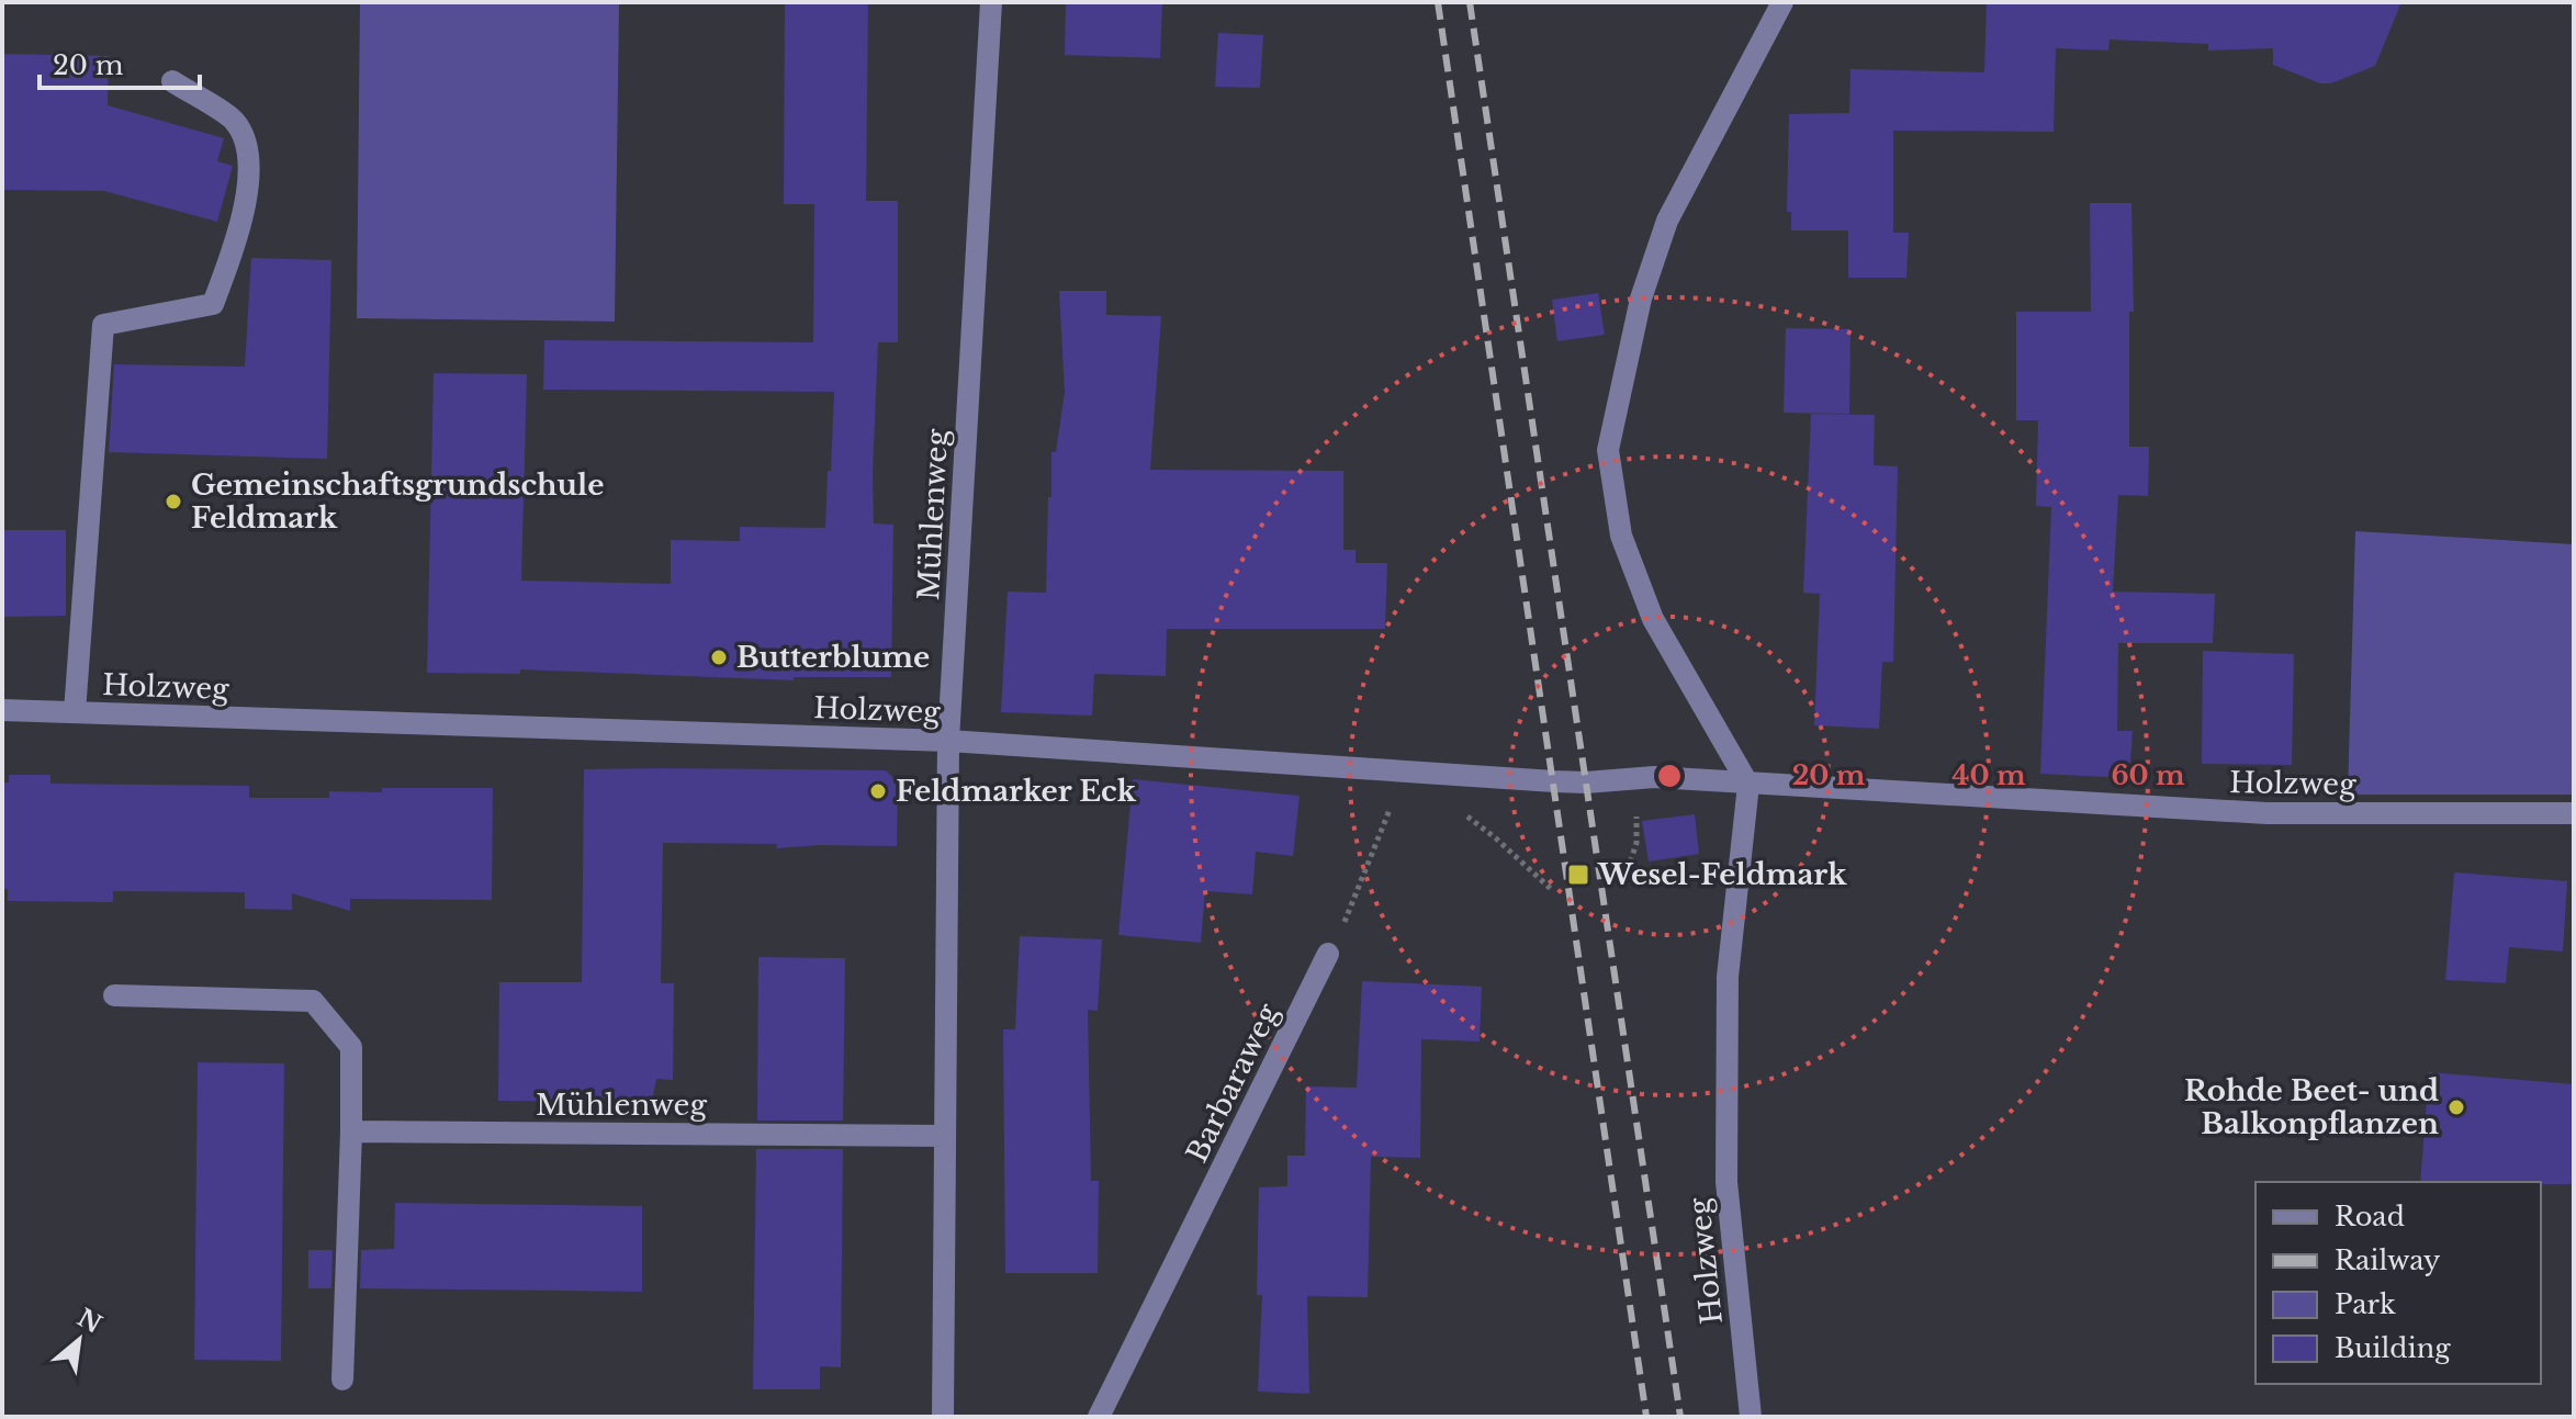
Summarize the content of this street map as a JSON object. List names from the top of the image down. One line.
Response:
{"streets":{"street":["Mühlenweg","Holzweg","Barbaraweg"]},"crossings":[["Mühlenweg","Holzweg"]],"places":{"other":["Gemeinschaftsgrundschule Feldmark","Butterblume","Feldmarker Eck","Rohde Beet- und Balkonpflanzen"],"transit":["Wesel-Feldmark"]},"legend":["Road","Railway","Park","Building"],"scale_bar":"20 m","north":"top right","rings":["20 m","40 m","60 m"]}
